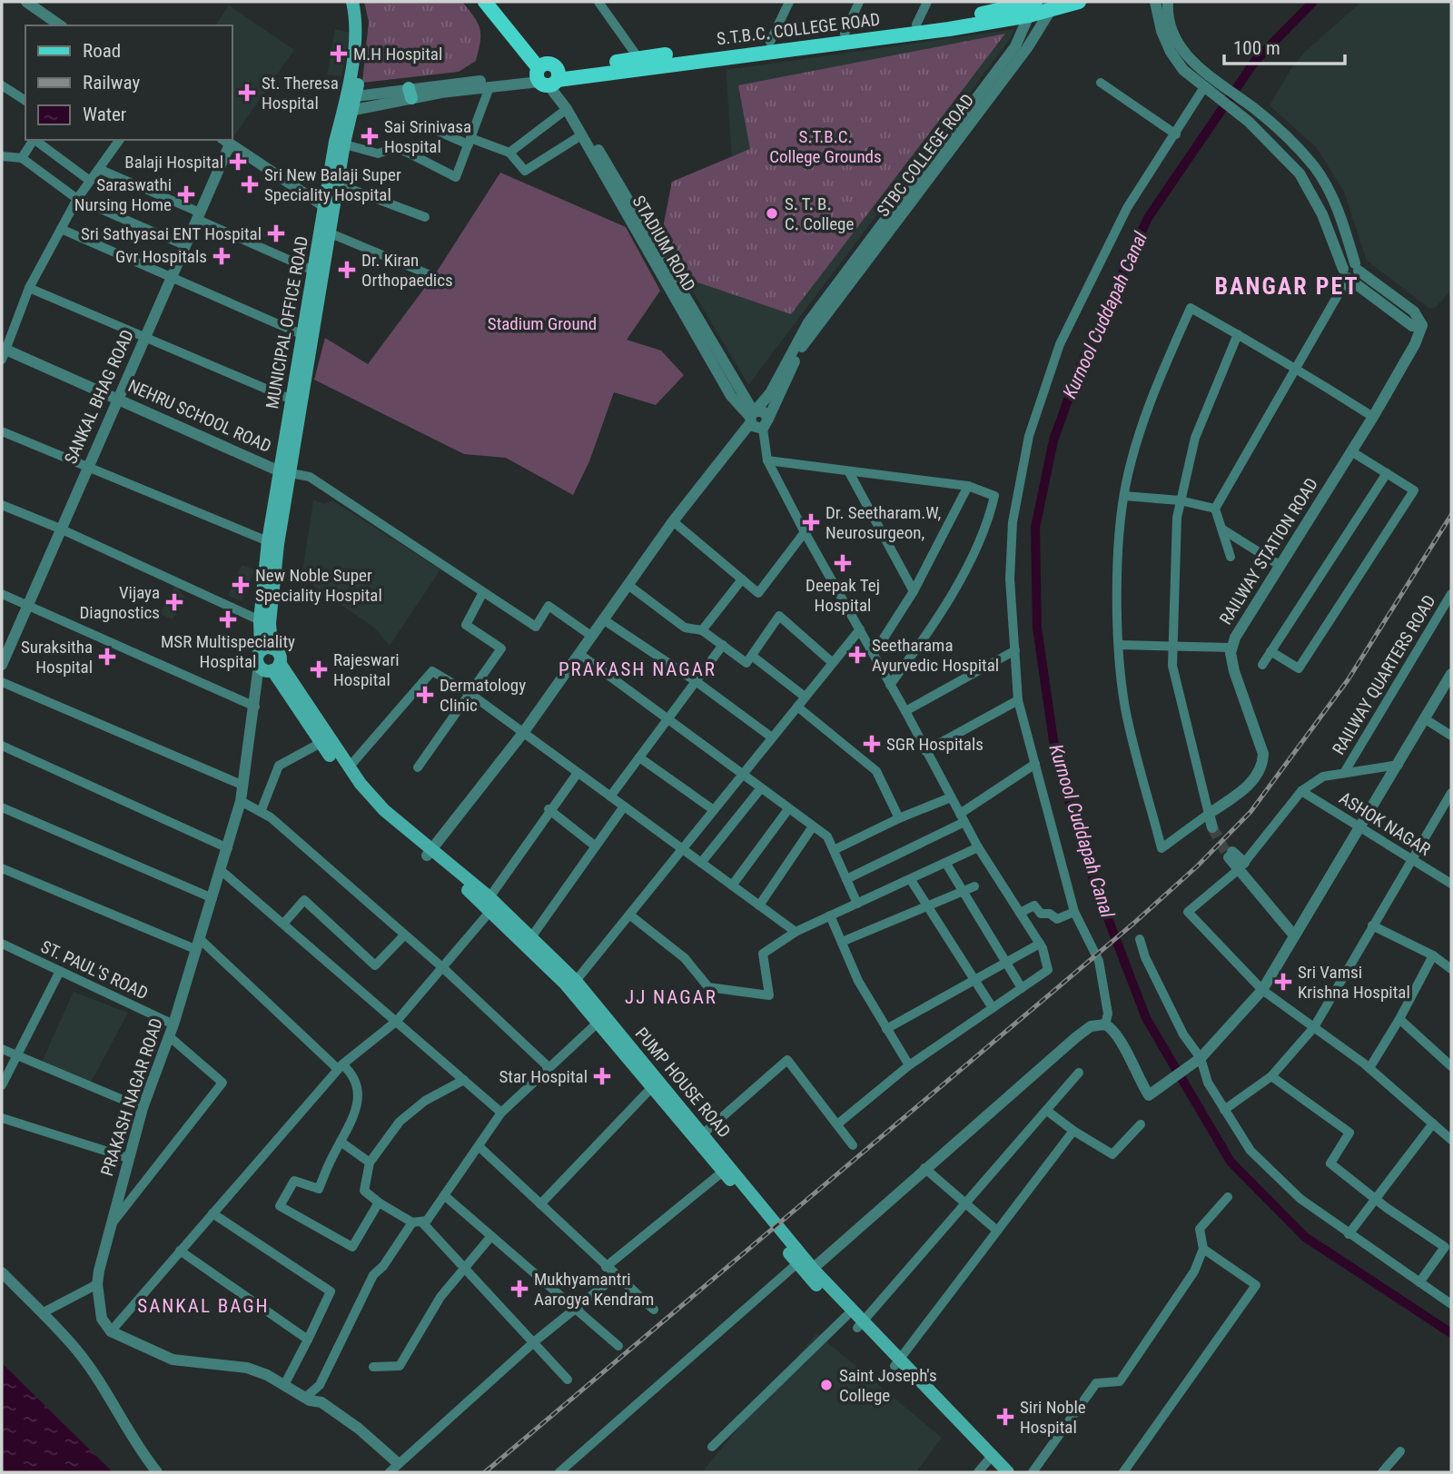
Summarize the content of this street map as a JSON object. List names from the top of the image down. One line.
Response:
{"streets":{"main road":["S.T.B.C. COLLEGE ROAD","MUNICIPAL OFFICE ROAD","PUMP HOUSE ROAD"],"street":["STBC COLLEGE ROAD","STADIUM ROAD","SANKAL BHAG ROAD","NEHRU SCHOOL ROAD","RAILWAY STATION ROAD","RAILWAY QUARTERS ROAD","ASHOK NAGAR","ST. PAUL'S ROAD","PRAKASH NAGAR ROAD"]},"crossings":[["S.T.B.C. COLLEGE ROAD","STBC COLLEGE ROAD"],["S.T.B.C. COLLEGE ROAD","STADIUM ROAD"],["STBC COLLEGE ROAD","STADIUM ROAD"],["MUNICIPAL OFFICE ROAD","NEHRU SCHOOL ROAD"],["MUNICIPAL OFFICE ROAD","PRAKASH NAGAR ROAD"],["SANKAL BHAG ROAD","NEHRU SCHOOL ROAD"],["ST. PAUL'S ROAD","PRAKASH NAGAR ROAD"]],"districts":["BANGAR PET","PRAKASH NAGAR","JJ NAGAR","SANKAL BAGH"],"water":["Kurnool Cuddapah Canal"],"parks":["S.T.B.C. College Grounds","Stadium Ground"],"places":{"health":["M.H Hospital","St. Theresa Hospital","Sai Srinivasa Hospital","Balaji Hospital","Sri New Balaji Super Speciality Hospital","Saraswathi Nursing Home","Sri Sathyasai ENT Hospital","Gvr Hospitals","Dr. Kiran Orthopaedics","Dr. Seetharam.W, Neurosurgeon,","Deepak Tej Hospital","New Noble Super Speciality Hospital","Vijaya Diagnostics","MSR Multispeciality Hospital","Seetharama Ayurvedic Hospital","Suraksitha Hospital","Rajeswari Hospital","Dermatology Clinic","SGR Hospitals","Sri Vamsi Krishna Hospital","Star Hospital","Mukhyamantri Aarogya Kendram","Siri Noble Hospital"],"other":["S. T. B. C. College","Saint Joseph's College"]},"legend":["Road","Railway","Water"],"scale_bar":"100 m"}
